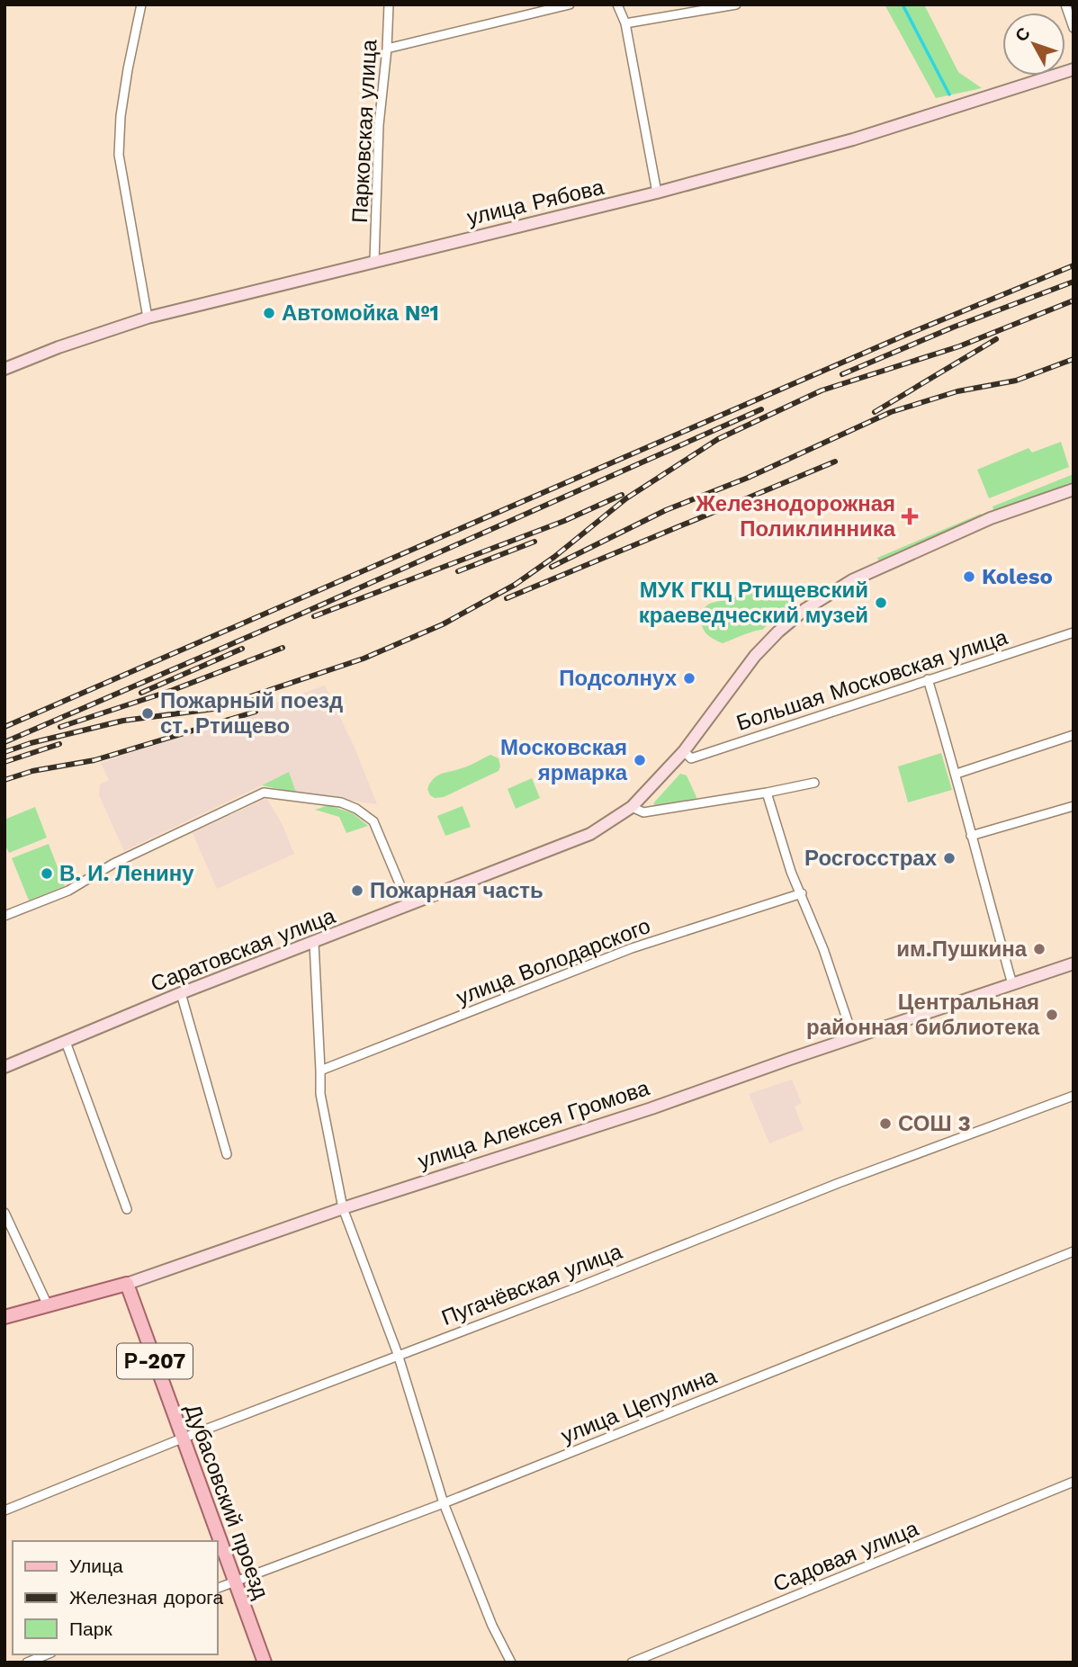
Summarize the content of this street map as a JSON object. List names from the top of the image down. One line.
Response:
{"streets":{"main road":["улица Алексея Громова","Р-207","Дубасовский проезд"],"street":["Парковская улица","улица Рябова","Большая Московская улица","Саратовская улица","улица Володарского","Пугачёвская улица","улица Цепулина","Садовая улица"]},"crossings":[["Парковская улица","улица Рябова"],["Большая Московская улица","Саратовская улица"],["улица Алексея Громова","Дубасовский проезд"],["Пугачёвская улица","Дубасовский проезд"],["улица Цепулина","Дубасовский проезд"]],"places":{"other":["Автомойка №1","Koleso","МУК ГКЦ Ртищевский краеведческий музей","Подсолнух","Пожарный поезд ст. Ртищево","Московская ярмарка","Росгосстрах","В. И. Ленину","Пожарная часть","им.Пушкина","Центральная районная библиотека","СОШ 3"],"health":["Железнодорожная Поликлинника"]},"legend":["Улица","Железная дорога","Парк"],"north":"top left"}
